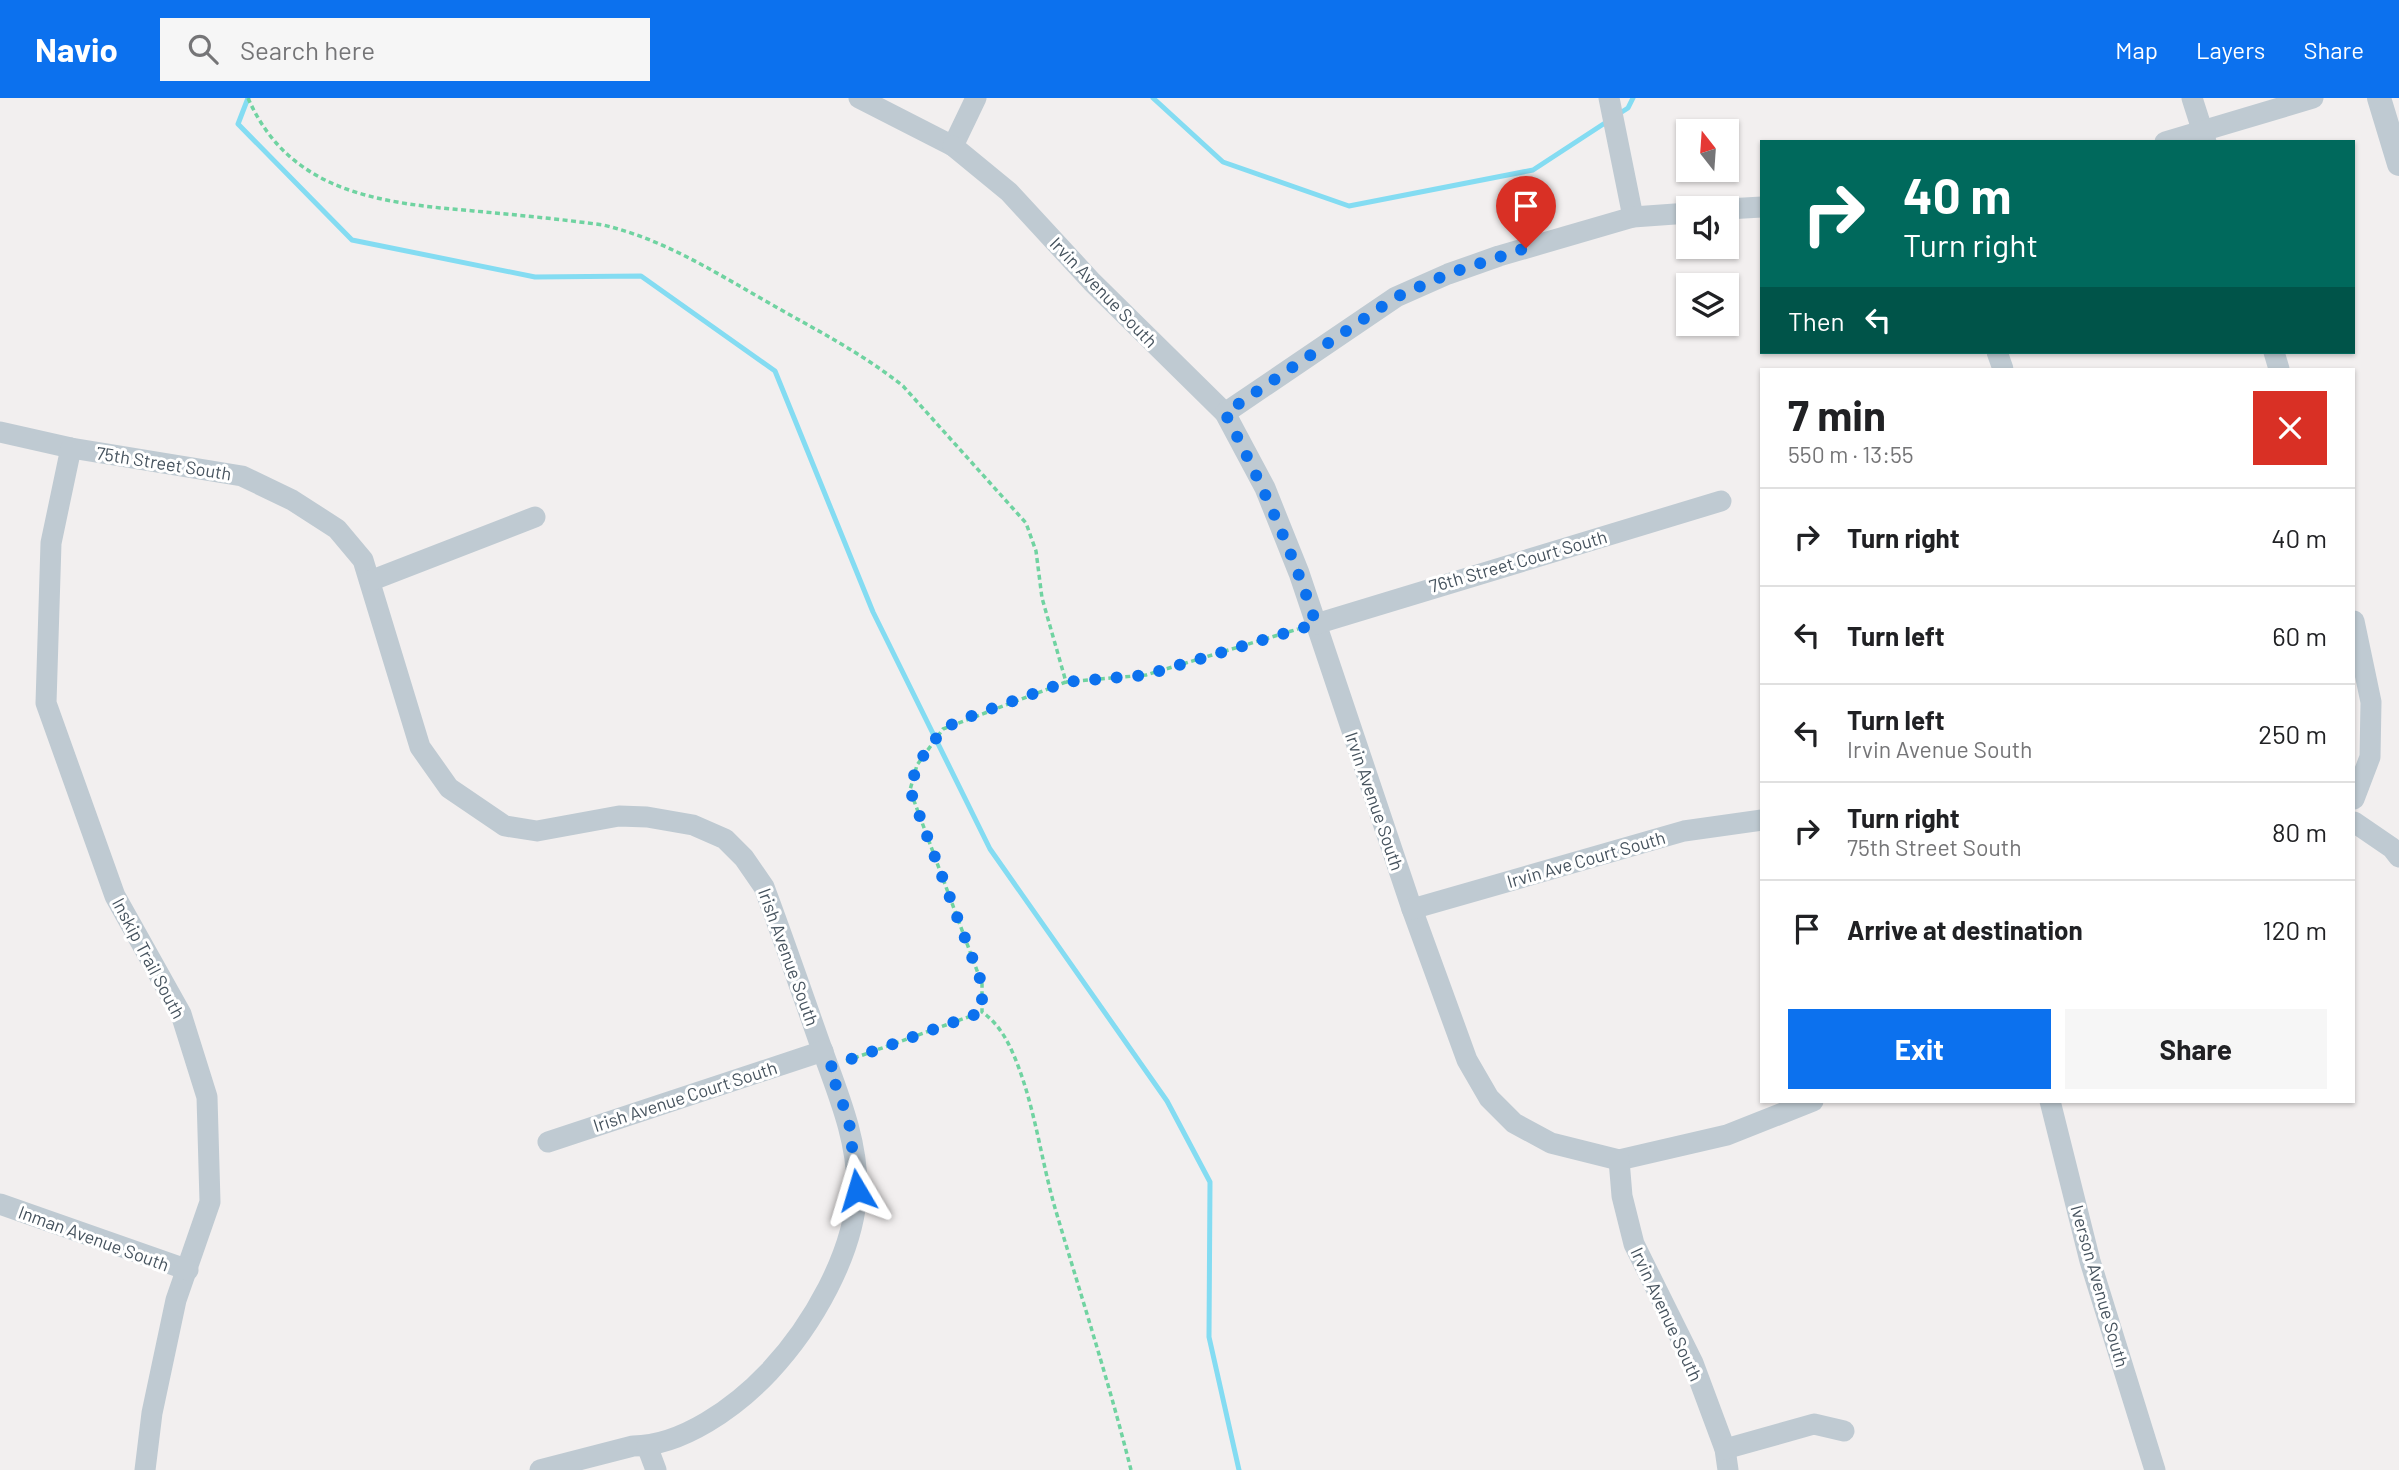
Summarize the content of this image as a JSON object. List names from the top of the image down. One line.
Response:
{"streets":{"street":["Irvin Avenue South","75th Street South","76th Street Court South","Irvin Ave Court South","Irish Avenue South","Inskip Trail South","Irish Avenue Court South","Inman Avenue South","Iverson Avenue South"]},"crossings":[["Irvin Avenue South","76th Street Court South"],["Irvin Avenue South","Irvin Ave Court South"],["75th Street South","Irish Avenue South"],["75th Street South","Inskip Trail South"],["Irish Avenue South","Irish Avenue Court South"],["Inskip Trail South","Inman Avenue South"]],"north":"top","page":{"header":"Navio","search":"Search here","nav":["Map","Layers","Share"],"turn":["40 m","Turn right"],"then":"Then","heading":["7 min","550 m · 13:55"],"list":[{"name":"Turn right","value":"40 m"},{"name":"Turn left","value":"60 m"},{"name":"Turn left","note":"Irvin Avenue South","value":"250 m"},{"name":"Turn right","note":"75th Street South","value":"80 m"},{"name":"Arrive at destination","value":"120 m"}],"buttons":["Exit","Share"]}}
